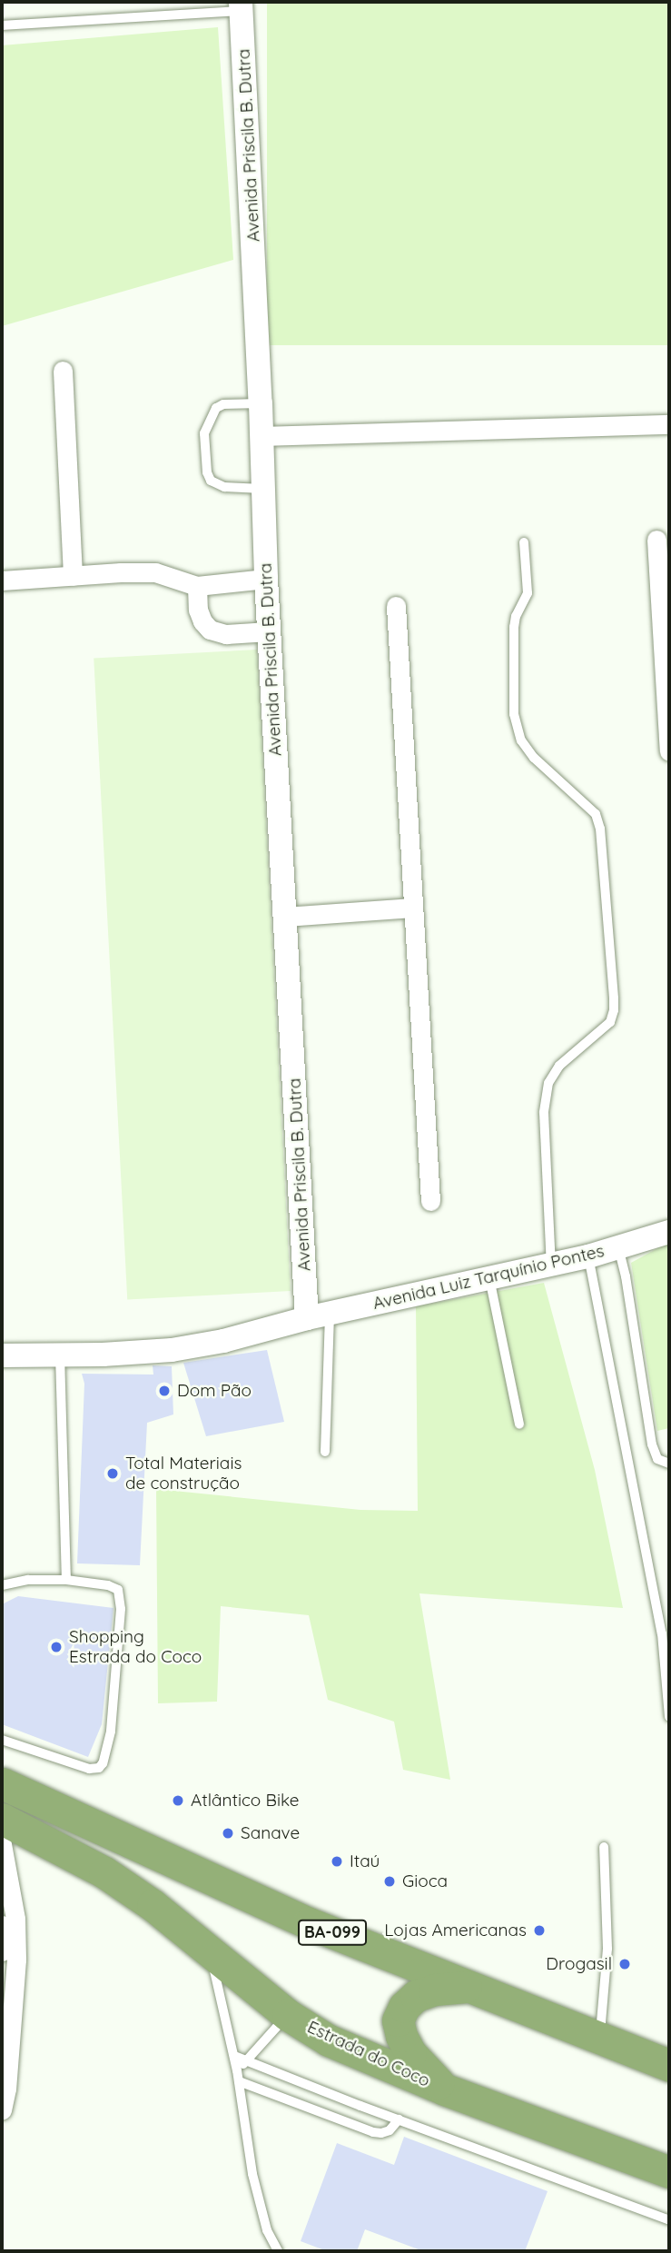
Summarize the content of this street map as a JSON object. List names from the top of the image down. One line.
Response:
{"streets":{"highway":["BA-099","Estrada do Coco"],"street":["Avenida Priscila B. Dutra","Avenida Luiz Tarquínio Pontes"]},"crossings":[["Avenida Priscila B. Dutra","Avenida Luiz Tarquínio Pontes"]],"places":["Dom Pão","Total Materiais de construção","Shopping Estrada do Coco","Atlântico Bike","Sanave","Itaú","Gioca","Lojas Americanas","Drogasil"]}
